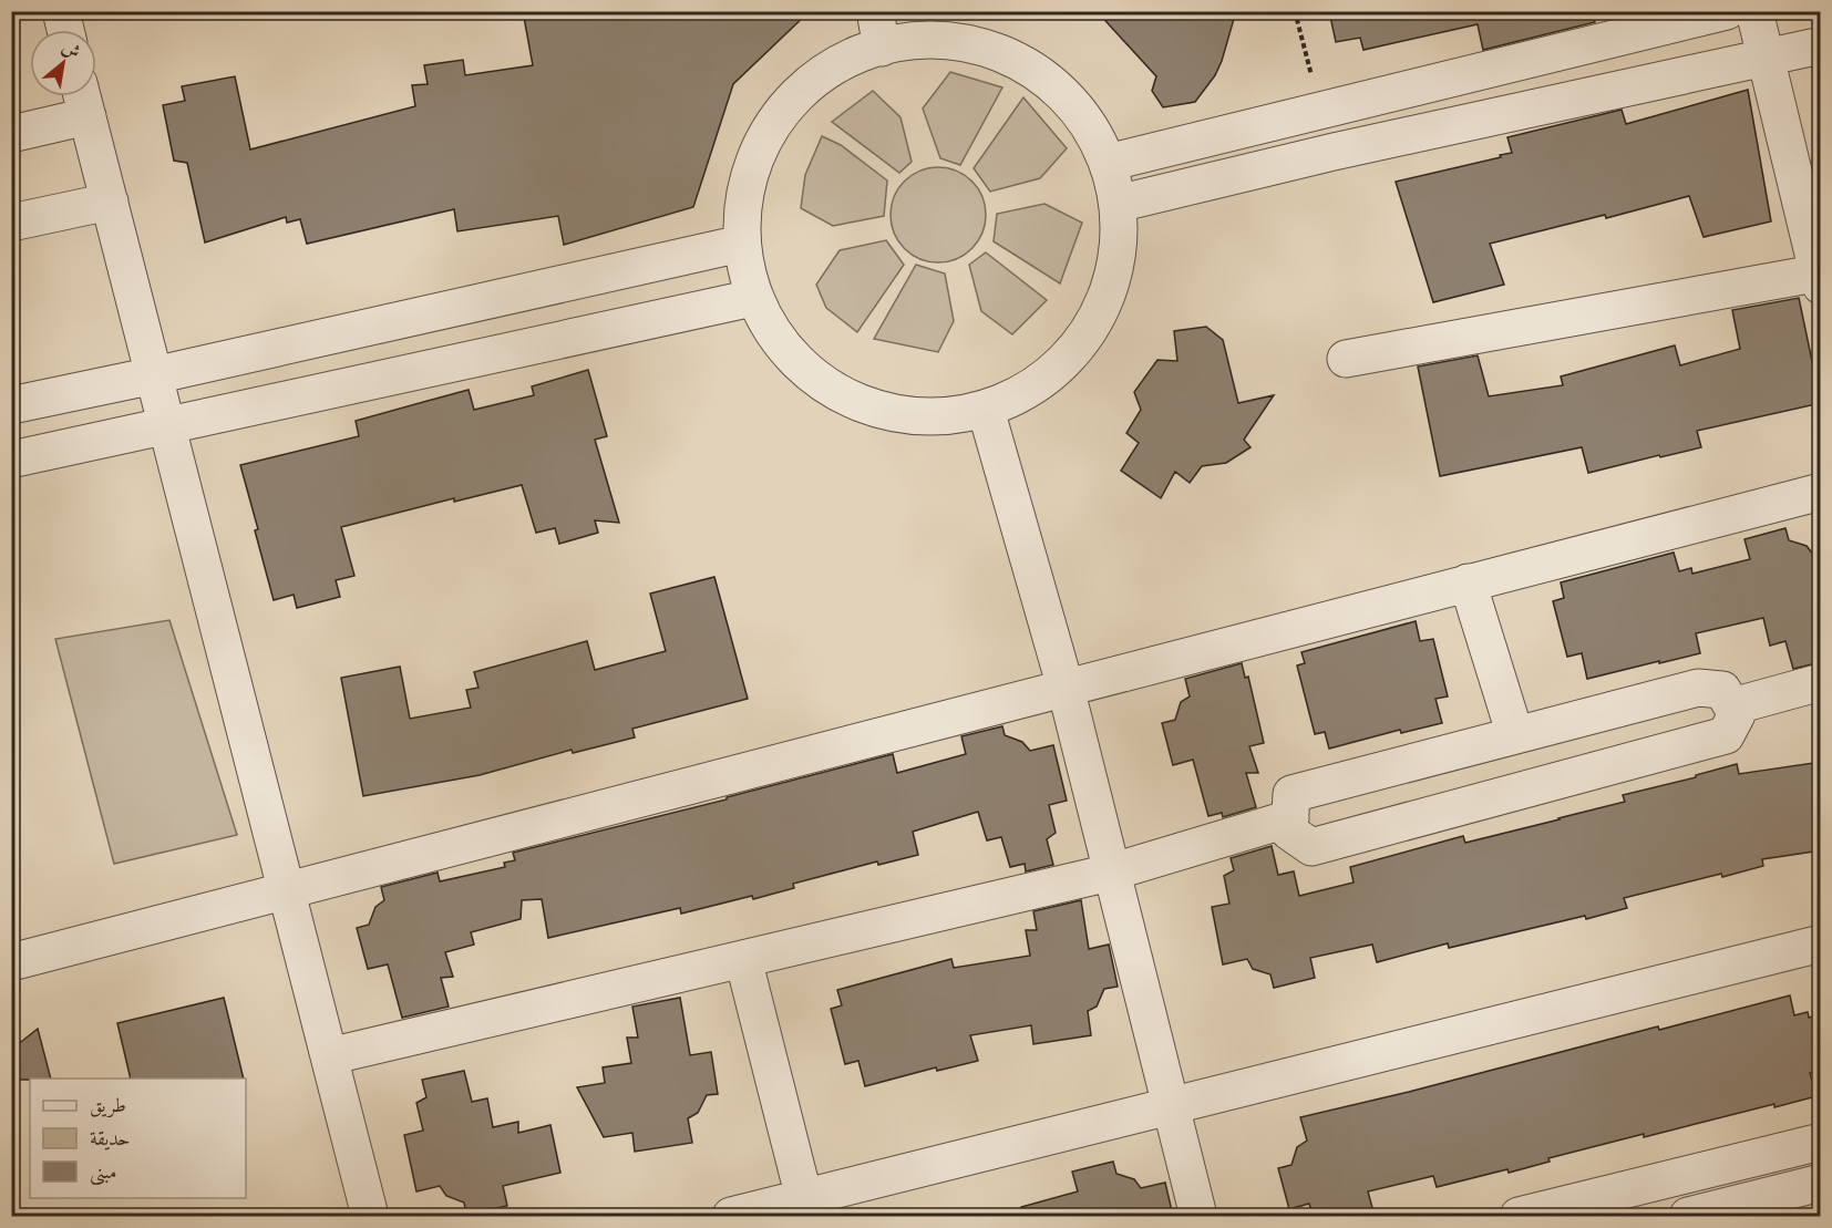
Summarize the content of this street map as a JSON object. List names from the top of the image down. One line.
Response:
{"legend":["طريق","حديقة","مبنى"],"north":"top right"}
